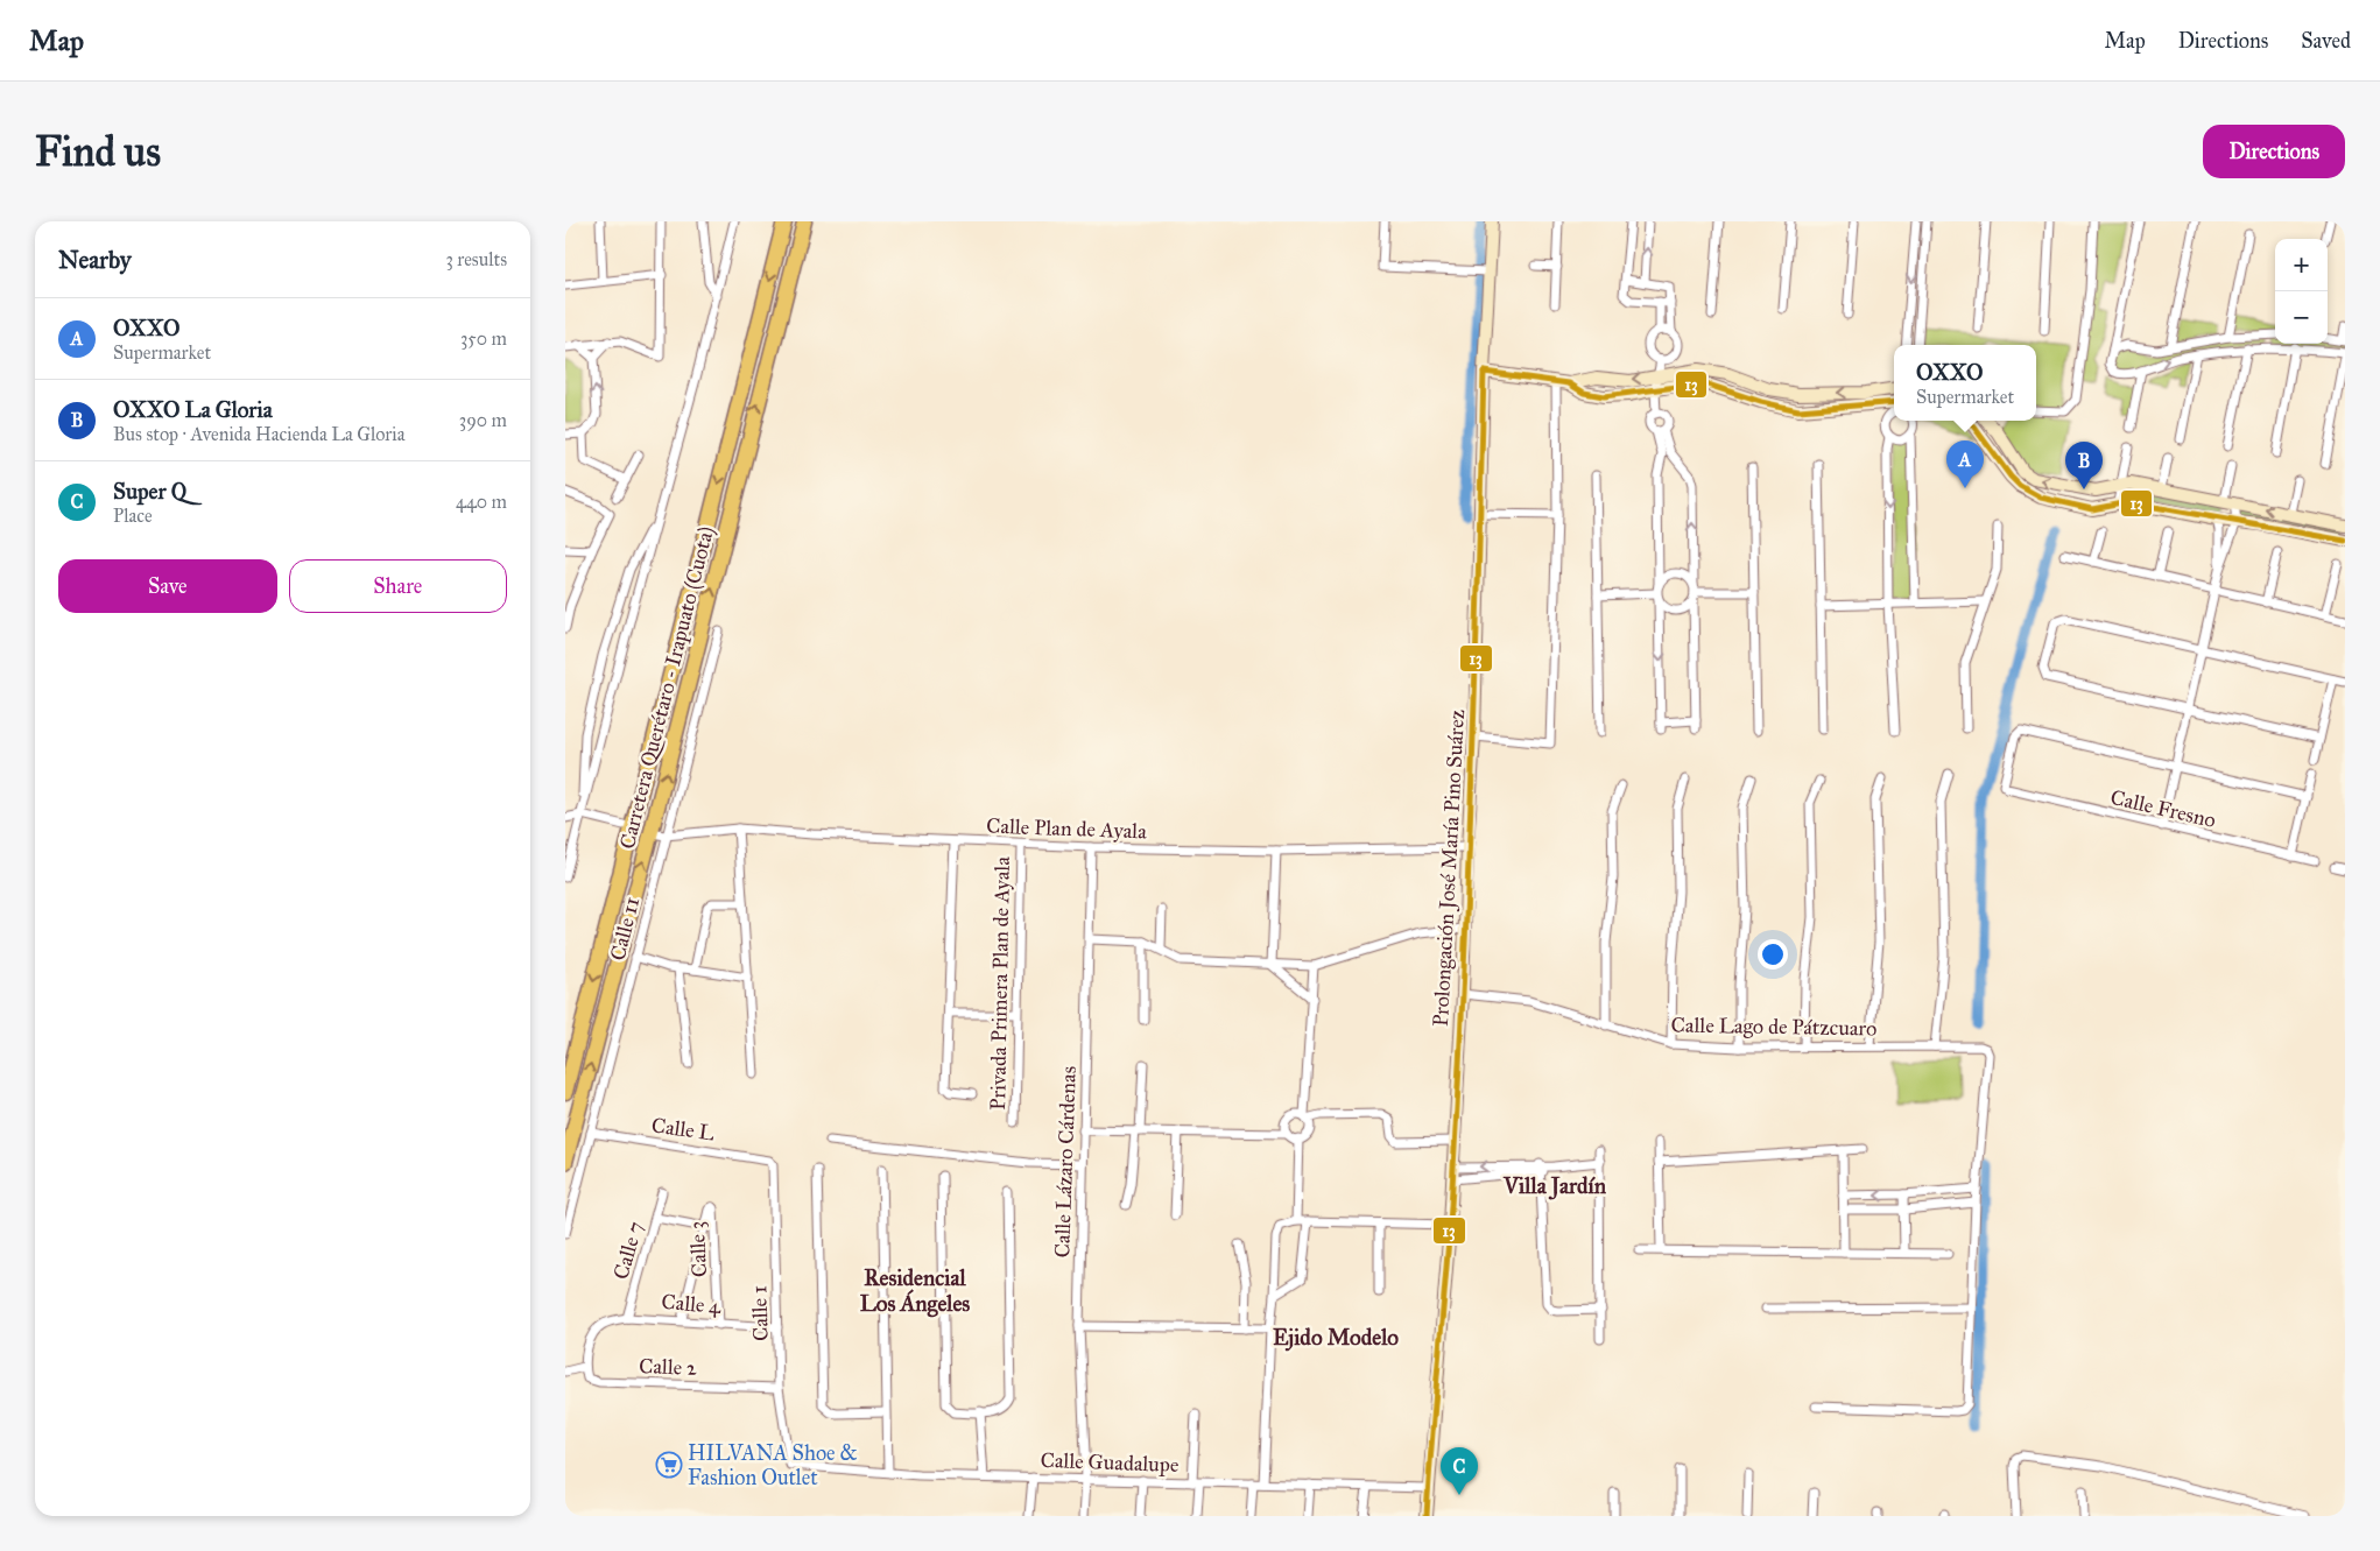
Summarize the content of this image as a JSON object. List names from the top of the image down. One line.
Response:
{"streets":{"highway":["Carretera Querétaro - Irapuato (Cuota)"],"street":["Calle Fresno","Calle Plan de Ayala","Prolongación José María Pino Suárez","Calle 11","Privada Primera Plan de Ayala","Calle Lago de Pátzcuaro","Calle L","Calle Lázaro Cárdenas","Calle 3","Calle 7","Calle 4","Calle 1","Calle 2","Calle Guadalupe"]},"crossings":[["Calle Plan de Ayala","Prolongación José María Pino Suárez"],["Calle Plan de Ayala","Calle 11"],["Calle Plan de Ayala","Privada Primera Plan de Ayala"],["Calle Plan de Ayala","Calle Lázaro Cárdenas"],["Prolongación José María Pino Suárez","Calle Lago de Pátzcuaro"],["Prolongación José María Pino Suárez","Calle Guadalupe"],["Calle 11","Calle L"],["Calle L","Calle 1"],["Calle Lázaro Cárdenas","Calle Guadalupe"],["Calle 3","Calle 4"],["Calle 7","Calle 4"],["Calle 4","Calle 1"],["Calle 4","Calle 2"],["Calle 1","Calle 2"],["Calle 1","Calle Guadalupe"]],"districts":["Villa Jardín","Residencial Los Ángeles","Ejido Modelo"],"places":{"supermarket":["HILVANA Shoe & Fashion Outlet"]},"lines":["transit line 13"],"page":{"header":"Map","nav":["Map","Directions","Saved"],"buttons":["Directions",["Save","Share"]],"title":"Find us","heading":["Nearby","3 results"],"map_buttons":["+","−"],"list":[{"mark":"A","name":"OXXO","note":"Supermarket","value":"350 m"},{"mark":"B","name":"OXXO La Gloria","note":"Bus stop · Avenida Hacienda La Gloria","value":"390 m"},{"mark":"C","name":"Super Q","note":"Place","value":"440 m"}],"popup":["OXXO","Supermarket"],"pins":["A","B","C"]}}
